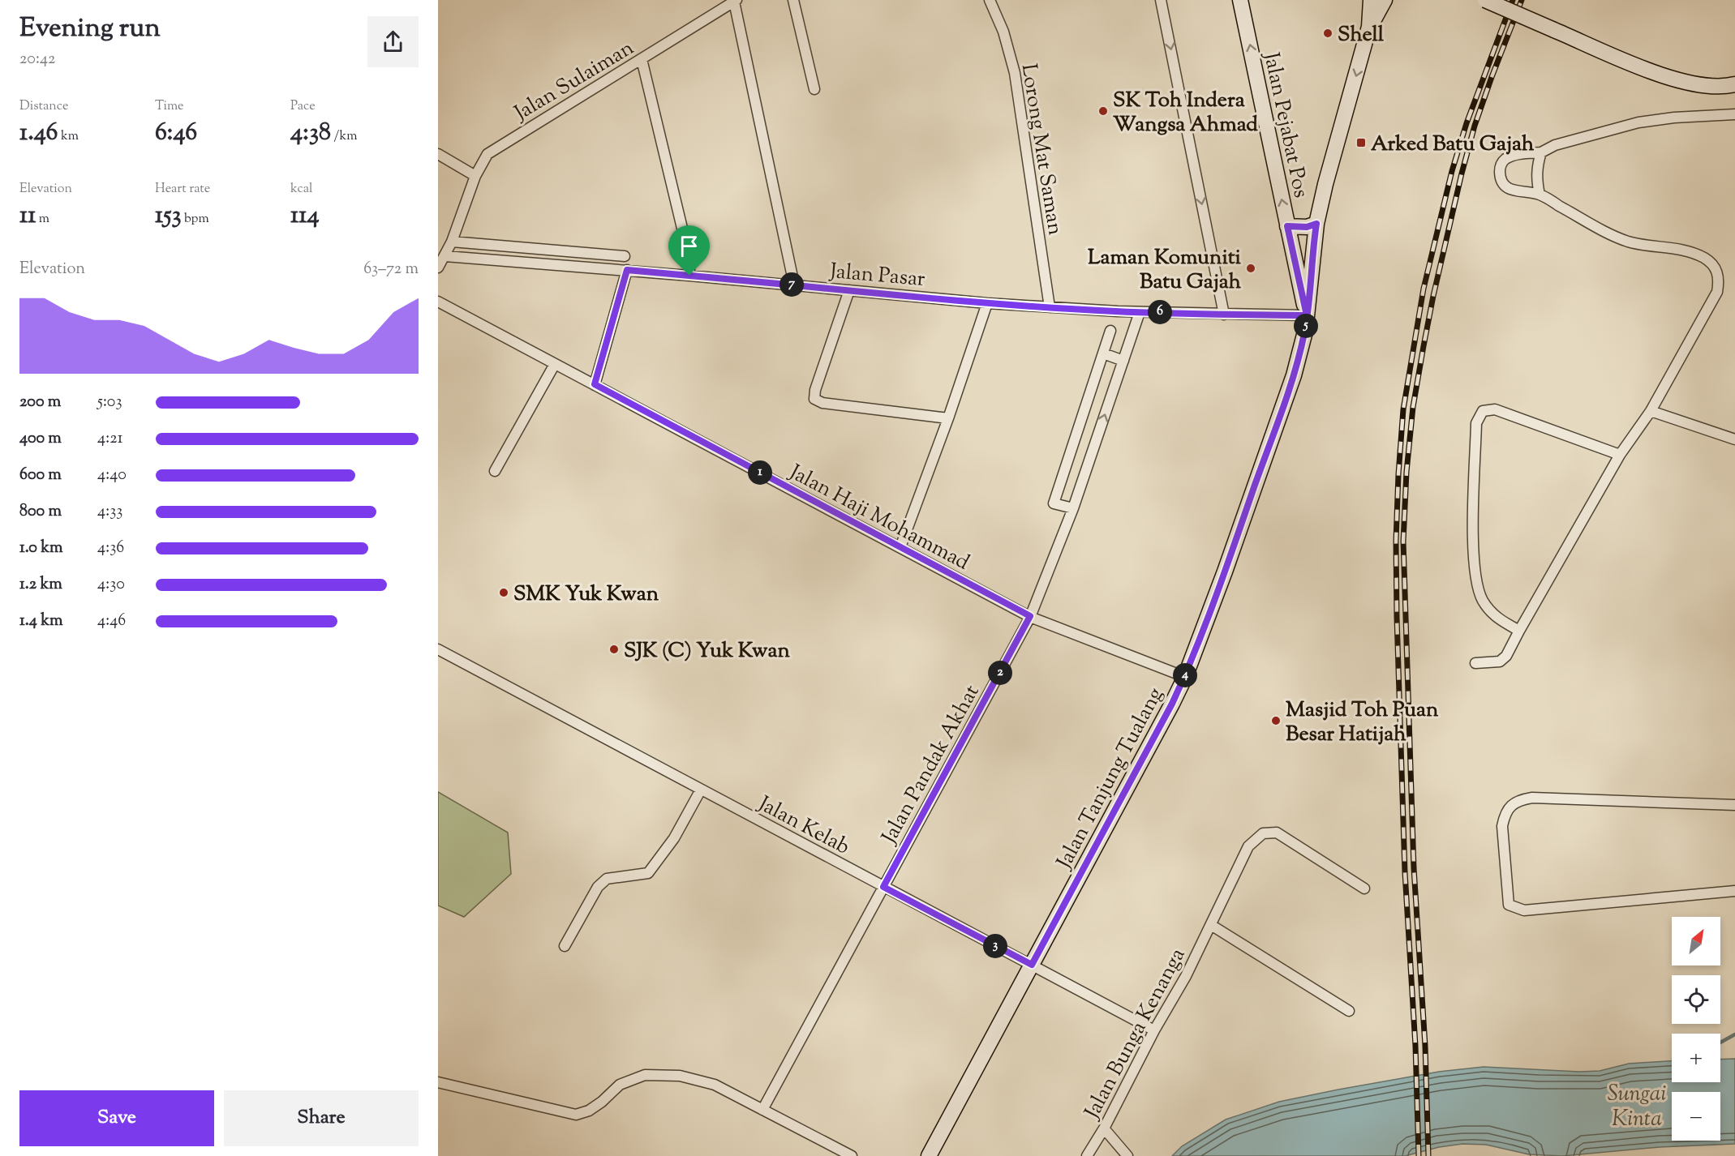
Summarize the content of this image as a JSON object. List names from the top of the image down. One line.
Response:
{"streets":{"main road":["Jalan Pejabat Pos","Jalan Tanjung Tualang"],"street":["Jalan Sulaiman","Lorong Mat Saman","Jalan Pasar","Jalan Haji Mohammad","Jalan Pandak Akhat","Jalan Kelab","Jalan Bunga Kenanga"]},"crossings":[["Jalan Sulaiman","Jalan Pasar"],["Jalan Pejabat Pos","Jalan Pasar"],["Jalan Pejabat Pos","Jalan Tanjung Tualang"],["Lorong Mat Saman","Jalan Pasar"],["Jalan Pasar","Jalan Pandak Akhat"],["Jalan Pasar","Jalan Tanjung Tualang"],["Jalan Haji Mohammad","Jalan Pandak Akhat"],["Jalan Haji Mohammad","Jalan Tanjung Tualang"],["Jalan Pandak Akhat","Jalan Kelab"],["Jalan Tanjung Tualang","Jalan Kelab"],["Jalan Kelab","Jalan Bunga Kenanga"]],"one_way":["Jalan Pejabat Pos"],"water":["Sungai Kinta"],"places":{"other":["Shell","SK Toh Indera Wangsa Ahmad","Laman Komuniti Batu Gajah","SMK Yuk Kwan","SJK (C) Yuk Kwan","Masjid Toh Puan Besar Hatijah"],"transit":["Arked Batu Gajah"]},"north":"top right","page":{"heading":["Evening run","20:42"],"stats":[["Distance","1.46 km"],["Time","6:46"],["Pace","4:38 /km"],["Elevation","11 m"],["Heart rate","153 bpm"],["kcal","114"]],"chart":["Elevation","63–72 m"],"pins":["7","6","5","1","2","4","3"],"list":[{"name":"200 m","note":"5:03"},{"name":"400 m","note":"4:21"},{"name":"600 m","note":"4:40"},{"name":"800 m","note":"4:33"},{"name":"1.0 km","note":"4:36"},{"name":"1.2 km","note":"4:30"},{"name":"1.4 km","note":"4:46"}],"map_buttons":["+","−"],"buttons":["Save","Share"]}}
